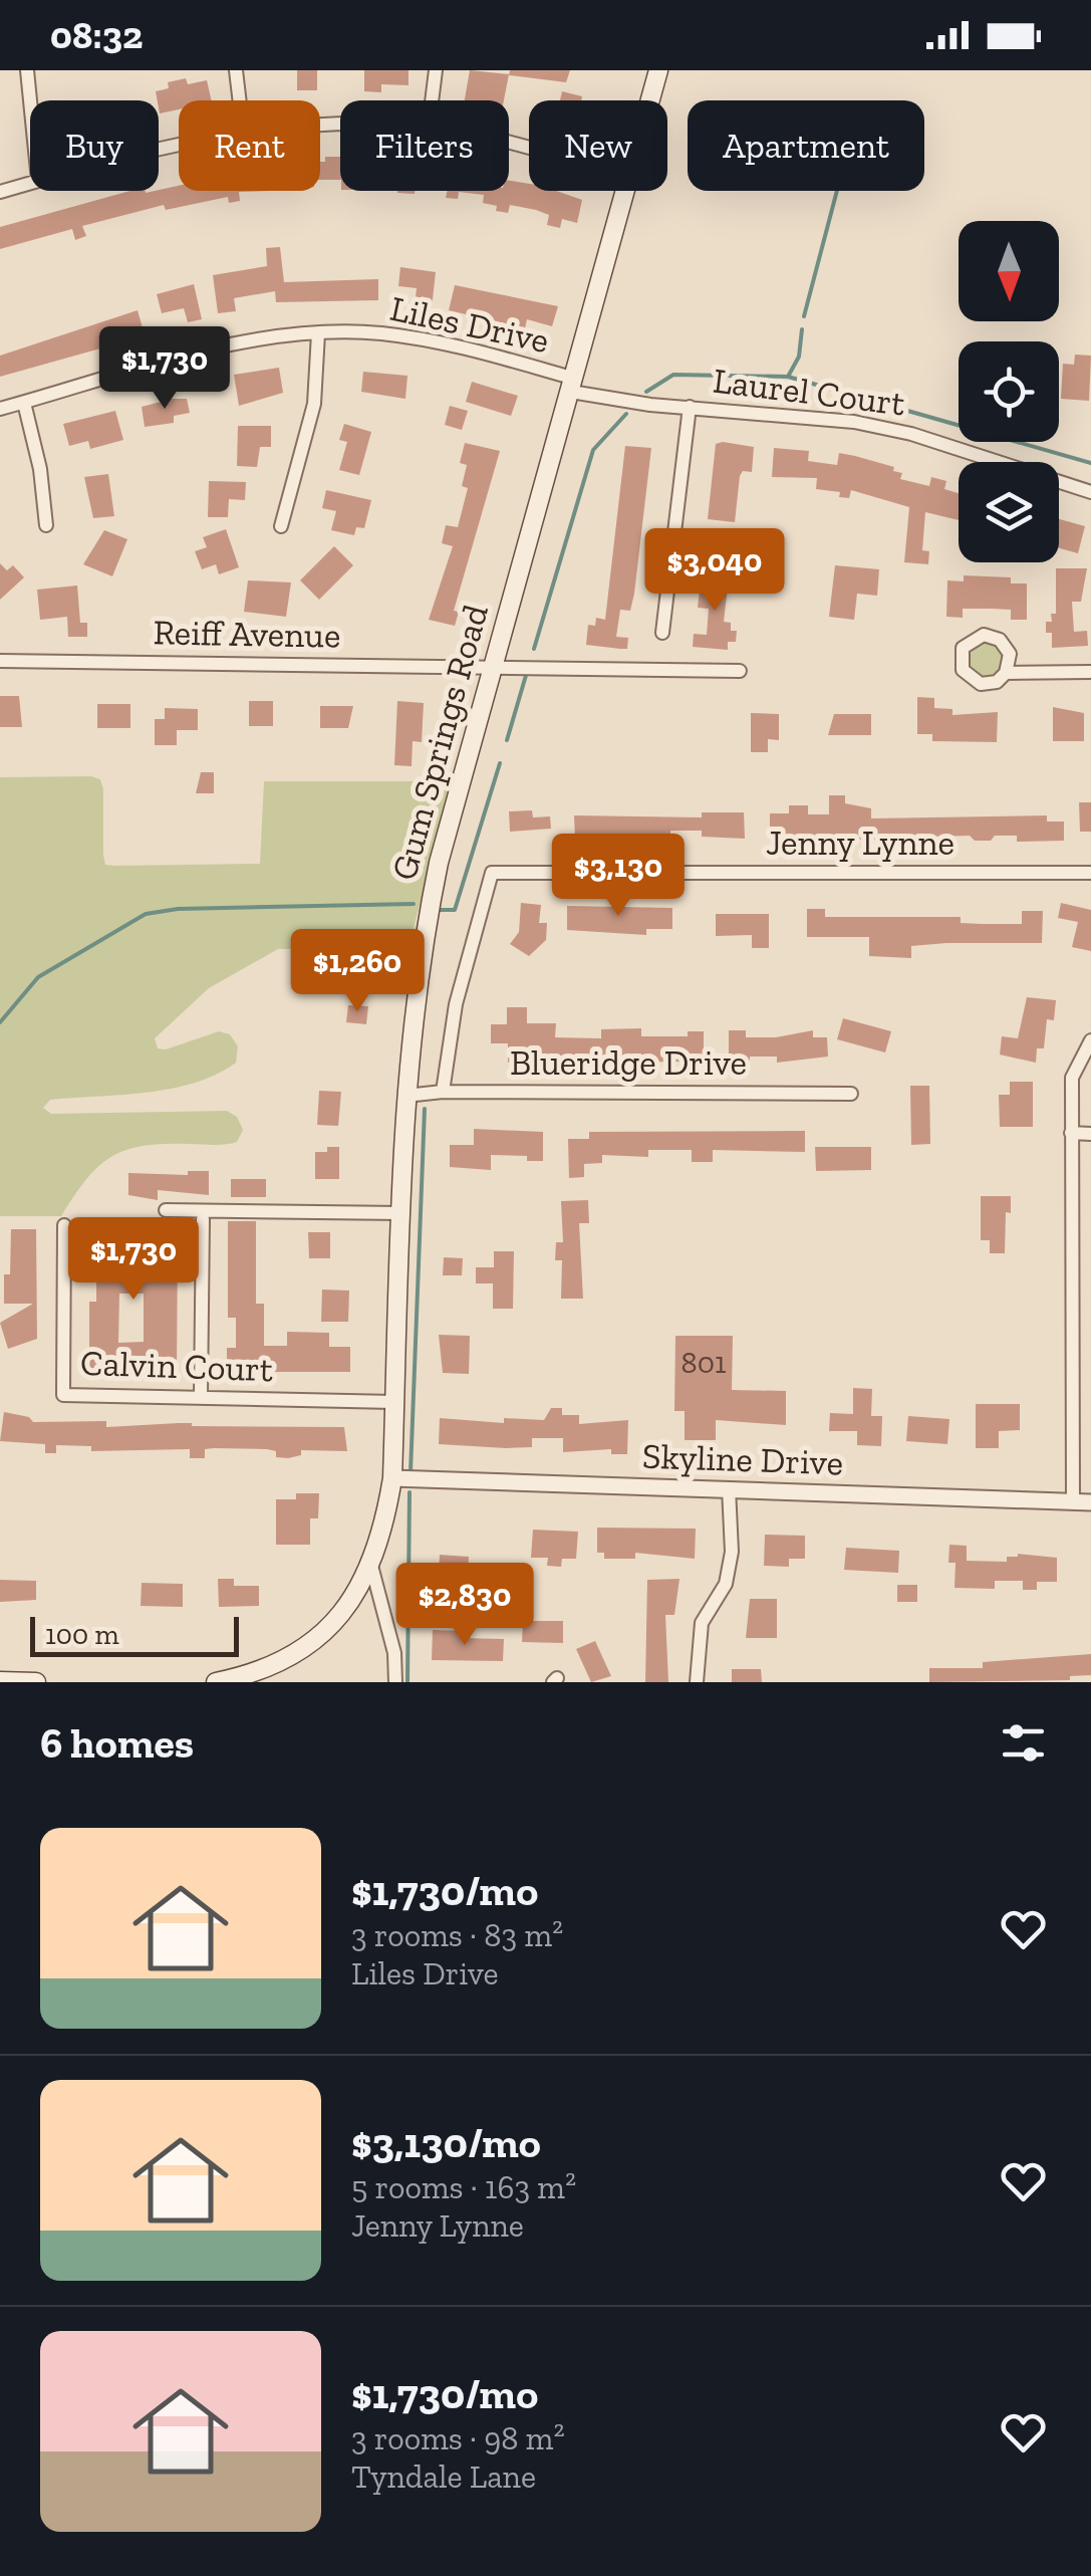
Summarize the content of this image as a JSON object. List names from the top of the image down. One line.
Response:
{"streets":{"main road":["Gum Springs Road"],"street":["Liles Drive","Laurel Court","Reiff Avenue","Jenny Lynne","Blueridge Drive","Calvin Court","Skyline Drive"]},"crossings":[["Liles Drive","Laurel Court"],["Liles Drive","Gum Springs Road"],["Laurel Court","Gum Springs Road"],["Reiff Avenue","Gum Springs Road"],["Gum Springs Road","Blueridge Drive"],["Gum Springs Road","Calvin Court"],["Gum Springs Road","Skyline Drive"],["Jenny Lynne","Blueridge Drive"]],"house_numbers":["801"],"scale_bar":"100 m","north":"bottom","page":{"status":"08:32","chip":["Buy","Rent","Filters","New","Apartment"],"price":["$1,730","$3,040","$3,130","$1,260","$1,730","$2,830"],"scale":"100 m","heading":"6 homes","list":[{"name":"$1,730/mo","note":"3 rooms · 83 m² · Liles Drive"},{"name":"$3,130/mo","note":"5 rooms · 163 m² · Jenny Lynne"},{"name":"$1,730/mo","note":"3 rooms · 98 m² · Tyndale Lane"}]}}
